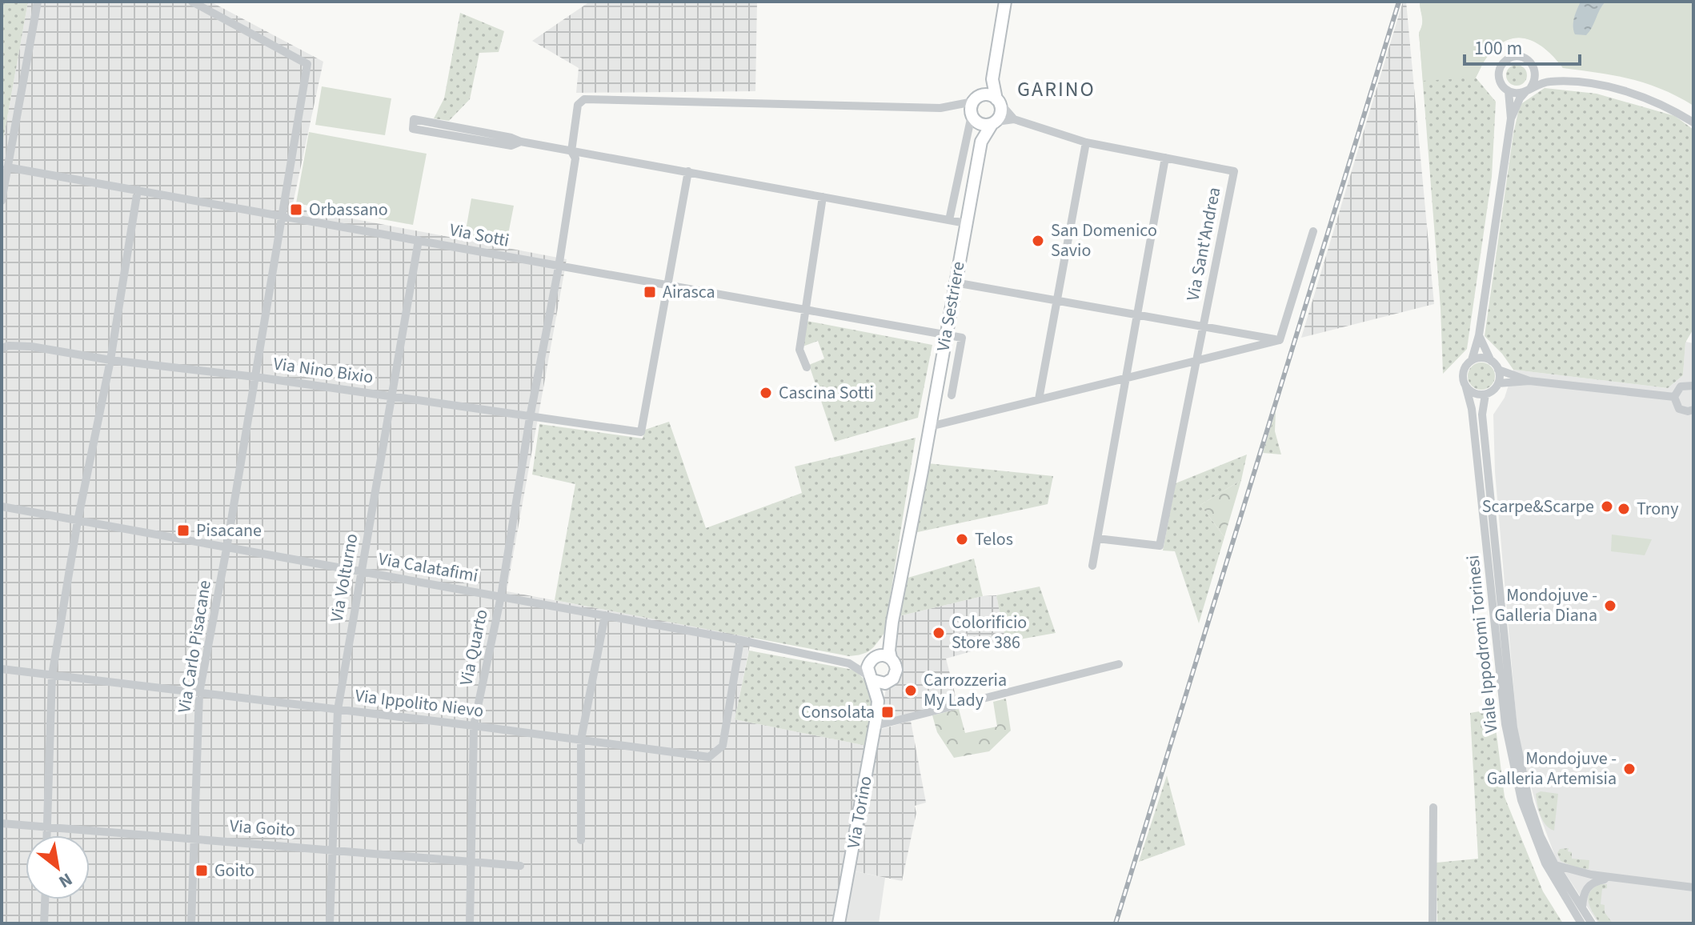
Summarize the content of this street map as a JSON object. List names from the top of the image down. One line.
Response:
{"streets":{"main road":["Via Sestriere","Via Torino"],"street":["Via Sotti","Via Sant'Andrea","Via Nino Bixio","Via Calatafimi","Via Volturno","Viale Ippodromi Torinesi","Via Carlo Pisacane","Via Quarto","Via Ippolito Nievo","Via Goito"]},"crossings":[["Via Sotti","Via Sestriere"],["Via Sotti","Via Nino Bixio"],["Via Sotti","Via Volturno"],["Via Sotti","Via Carlo Pisacane"],["Via Sotti","Via Quarto"],["Via Sestriere","Via Torino"],["Via Nino Bixio","Via Volturno"],["Via Nino Bixio","Via Carlo Pisacane"],["Via Nino Bixio","Via Quarto"],["Via Calatafimi","Via Volturno"],["Via Calatafimi","Via Carlo Pisacane"],["Via Calatafimi","Via Quarto"],["Via Calatafimi","Via Ippolito Nievo"],["Via Calatafimi","Via Torino"],["Via Volturno","Via Ippolito Nievo"],["Via Volturno","Via Goito"],["Via Carlo Pisacane","Via Ippolito Nievo"],["Via Carlo Pisacane","Via Goito"],["Via Quarto","Via Ippolito Nievo"],["Via Quarto","Via Goito"]],"districts":["GARINO"],"places":{"transit":["Orbassano","Airasca","Pisacane","Consolata","Goito"],"other":["San Domenico Savio","Cascina Sotti","Scarpe&Scarpe","Trony","Telos","Mondojuve - Galleria Diana","Colorificio Store 386","Carrozzeria My Lady","Mondojuve - Galleria Artemisia"]},"scale_bar":"100 m","north":"bottom right"}
